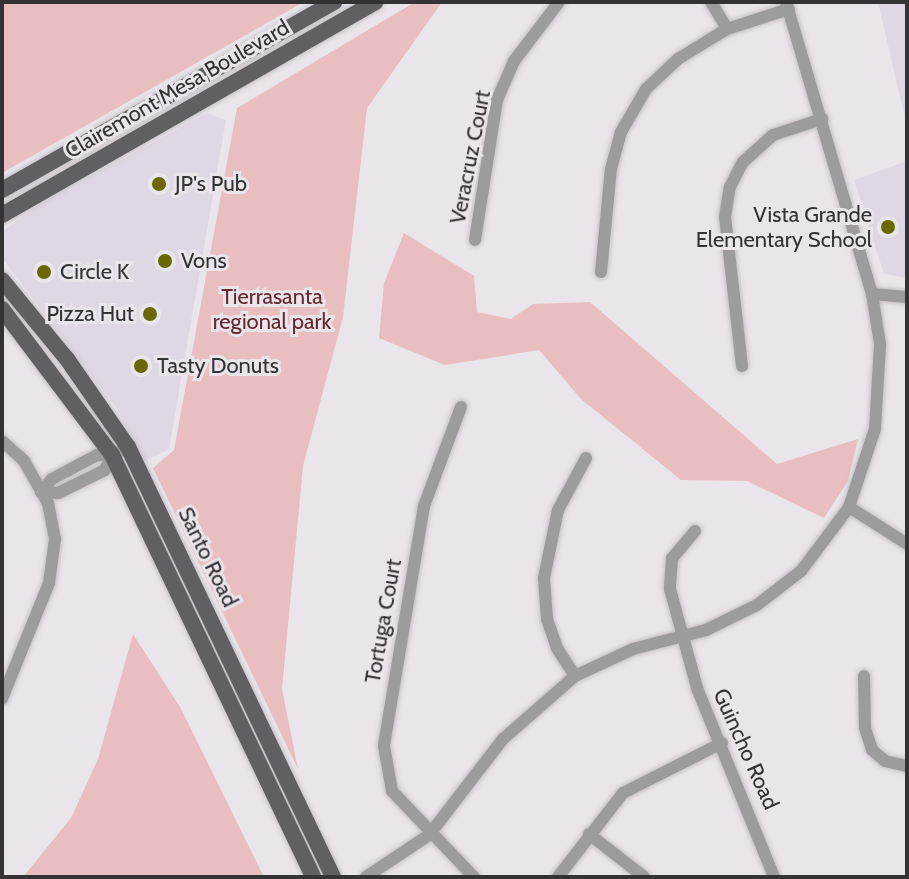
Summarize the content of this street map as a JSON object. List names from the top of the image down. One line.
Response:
{"streets":{"main road":["Clairemont Mesa Boulevard","Santo Road"],"street":["Veracruz Court","Tortuga Court","Guincho Road"]},"parks":["Tierrasanta regional park"],"places":["JP's Pub","Vista Grande Elementary School","Vons","Circle K","Pizza Hut","Tasty Donuts"]}
